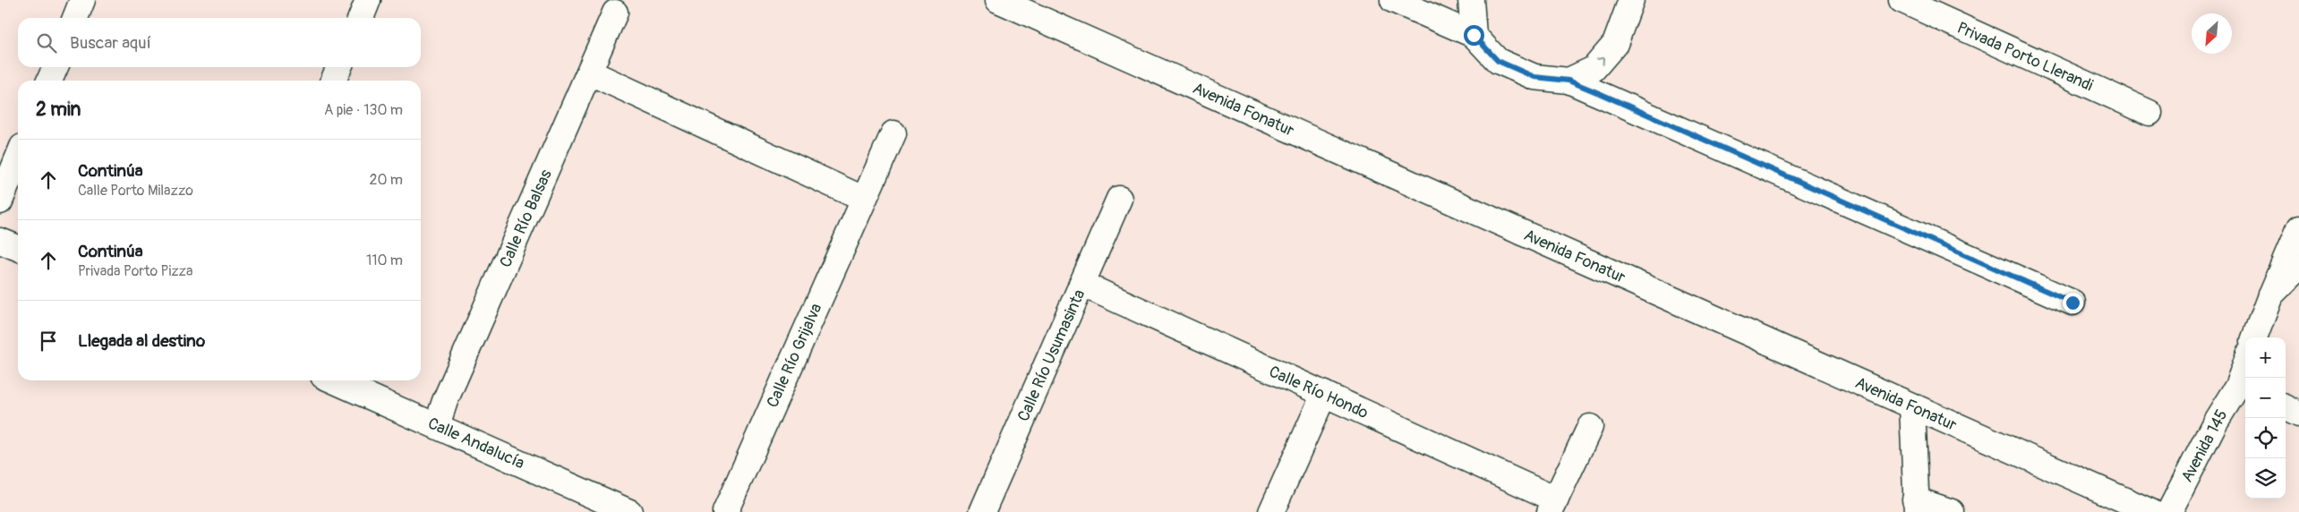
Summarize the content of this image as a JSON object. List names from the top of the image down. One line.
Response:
{"streets":{"street":["Privada Porto Llerandi","Avenida Fonatur","Calle Río Balsas","Calle Río Grijalva","Calle Río Usumasinta","Calle Río Hondo","Calle Andalucía","Avenida 145"]},"crossings":[["Calle Río Balsas","Calle Andalucía"],["Calle Río Usumasinta","Calle Río Hondo"]],"north":"bottom left","page":{"search":"Buscar aquí","heading":["2 min","A pie · 130 m"],"list":[["Continúa","Calle Porto Milazzo","20 m"],["Continúa","Privada Porto Pizza","110 m"],"Llegada al destino"],"map_buttons":["+","−"]}}
